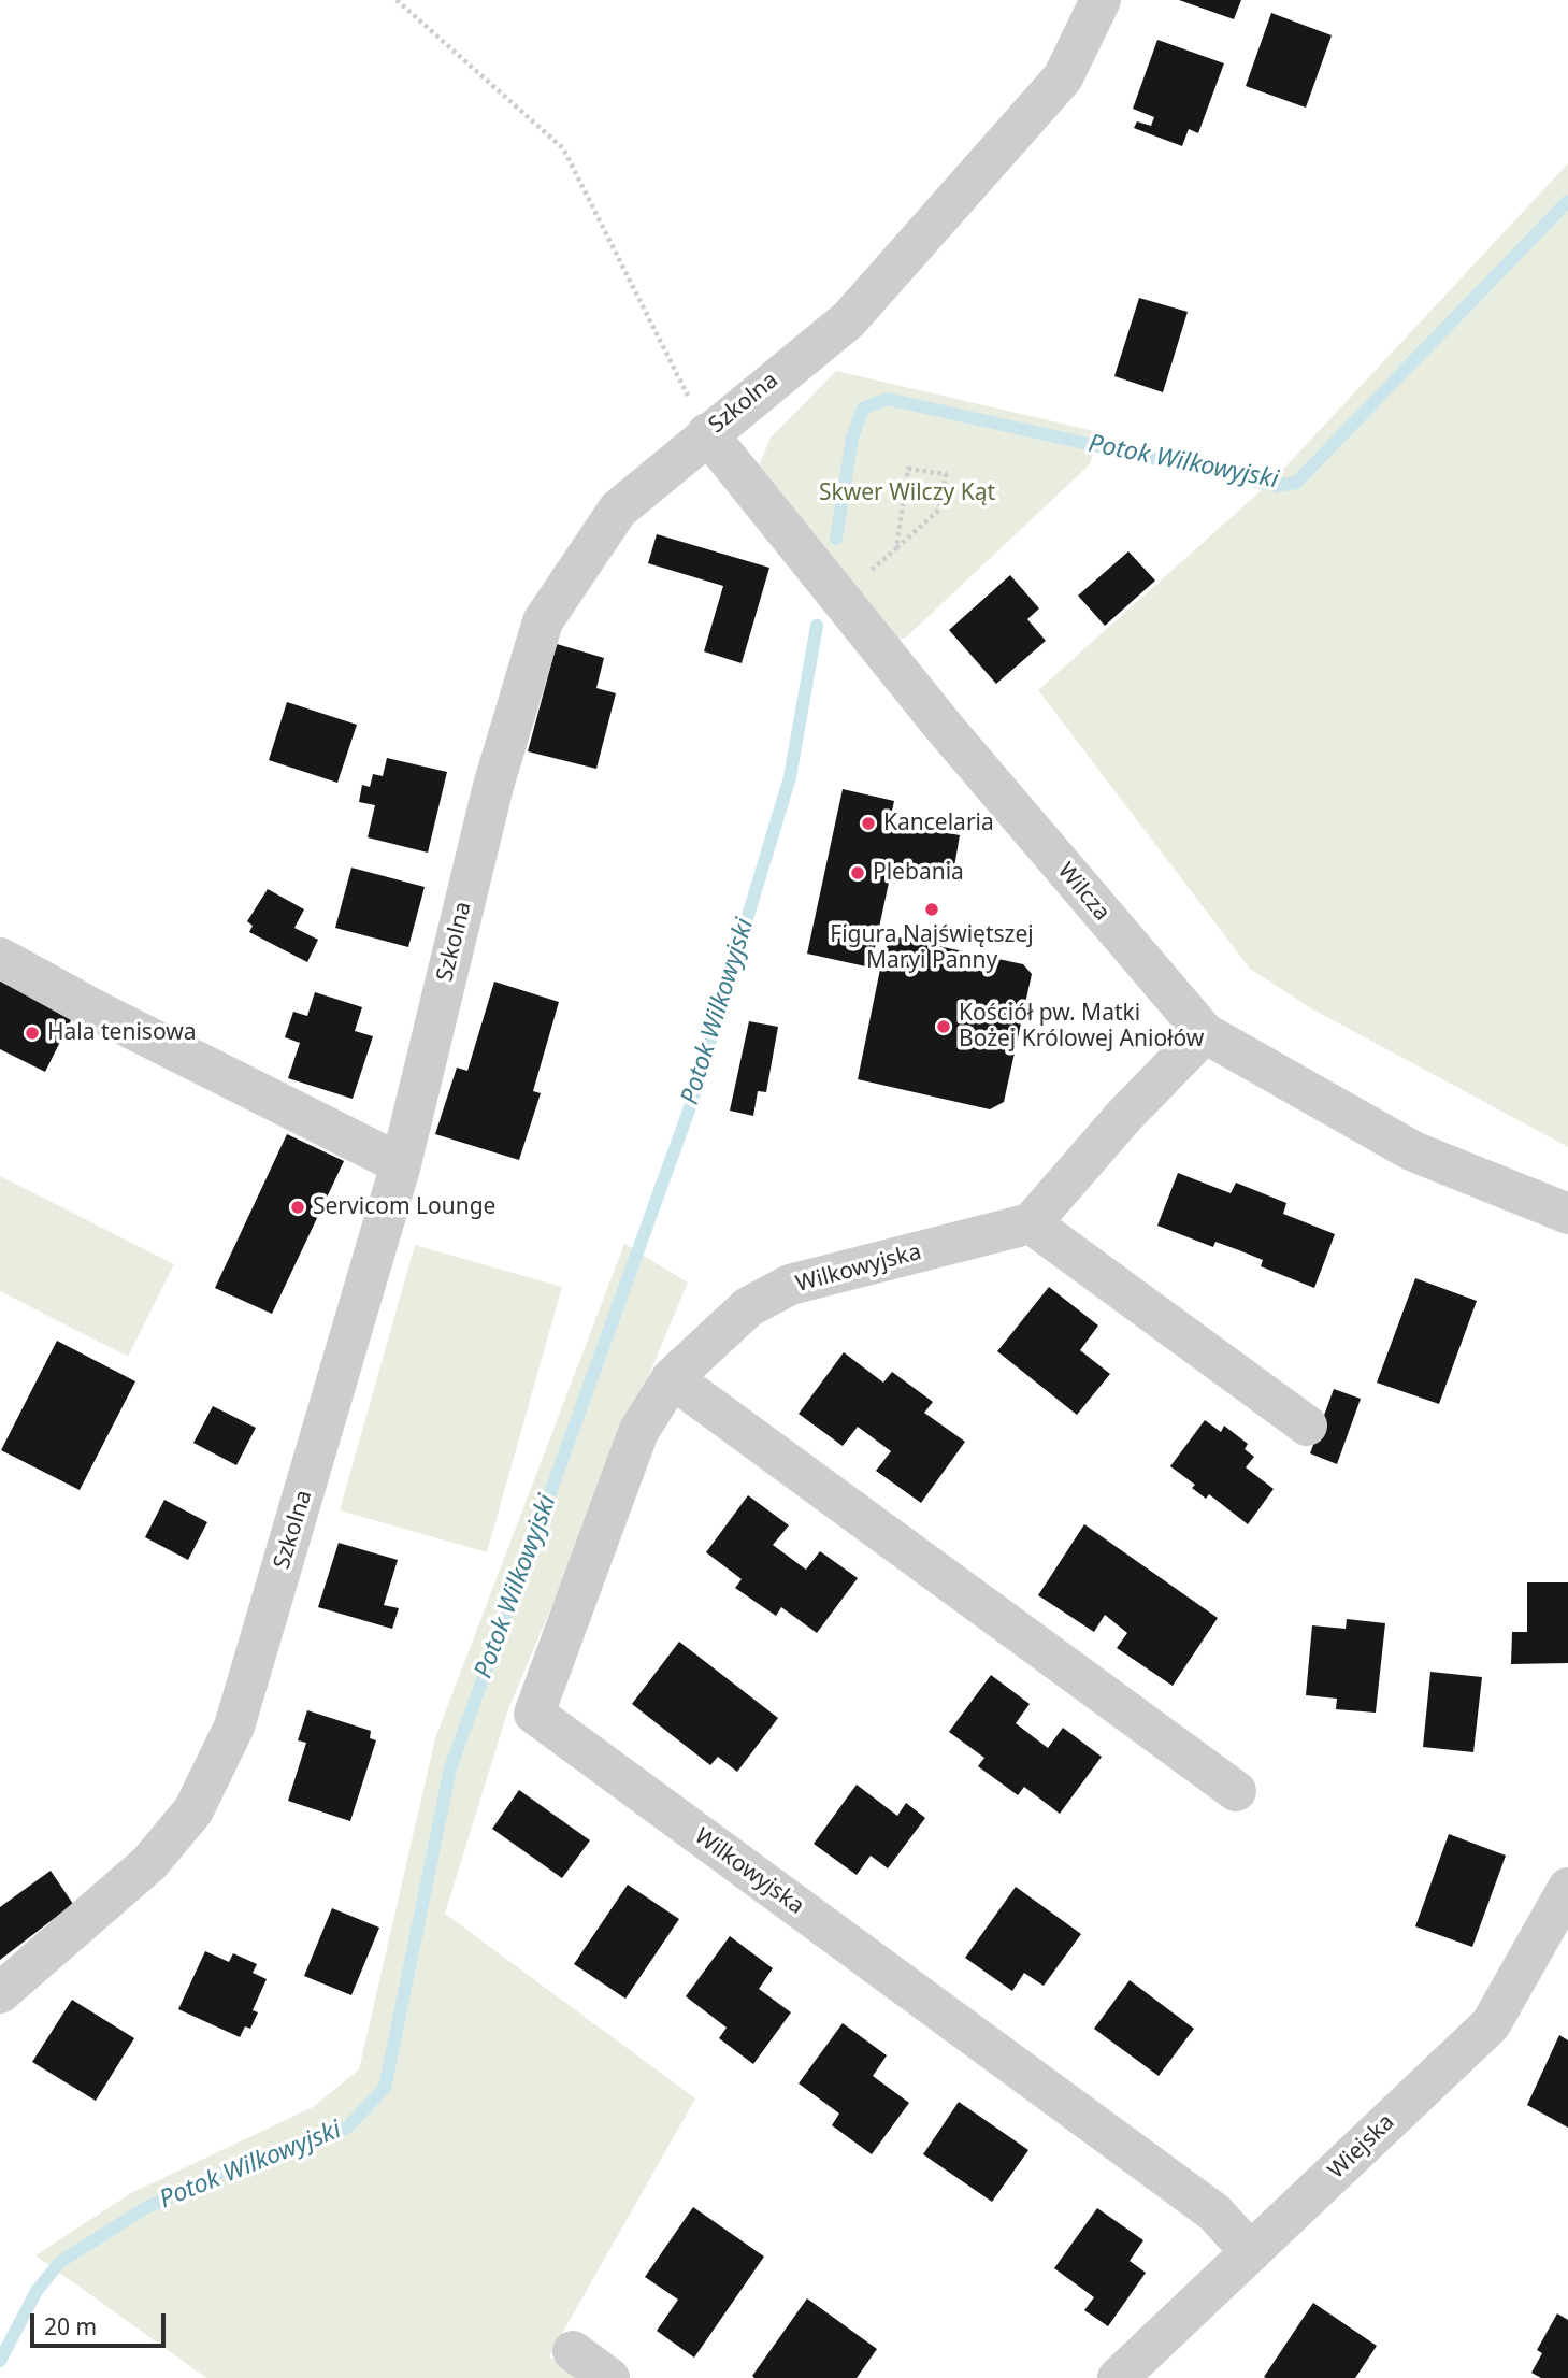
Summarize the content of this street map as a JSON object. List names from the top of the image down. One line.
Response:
{"streets":{"street":["Szkolna","Wilcza","Wilkowyjska","Wiejska"]},"crossings":[["Szkolna","Wilcza"],["Wilkowyjska","Wiejska"]],"water":["Potok Wilkowyjski"],"parks":["Skwer Wilczy Kąt"],"places":["Kancelaria","Plebania","Figura Najświętszej Maryi Panny","Kościół pw. Matki Bożej Królowej Aniołów","Hala tenisowa","Servicom Lounge"],"scale_bar":"20 m"}
